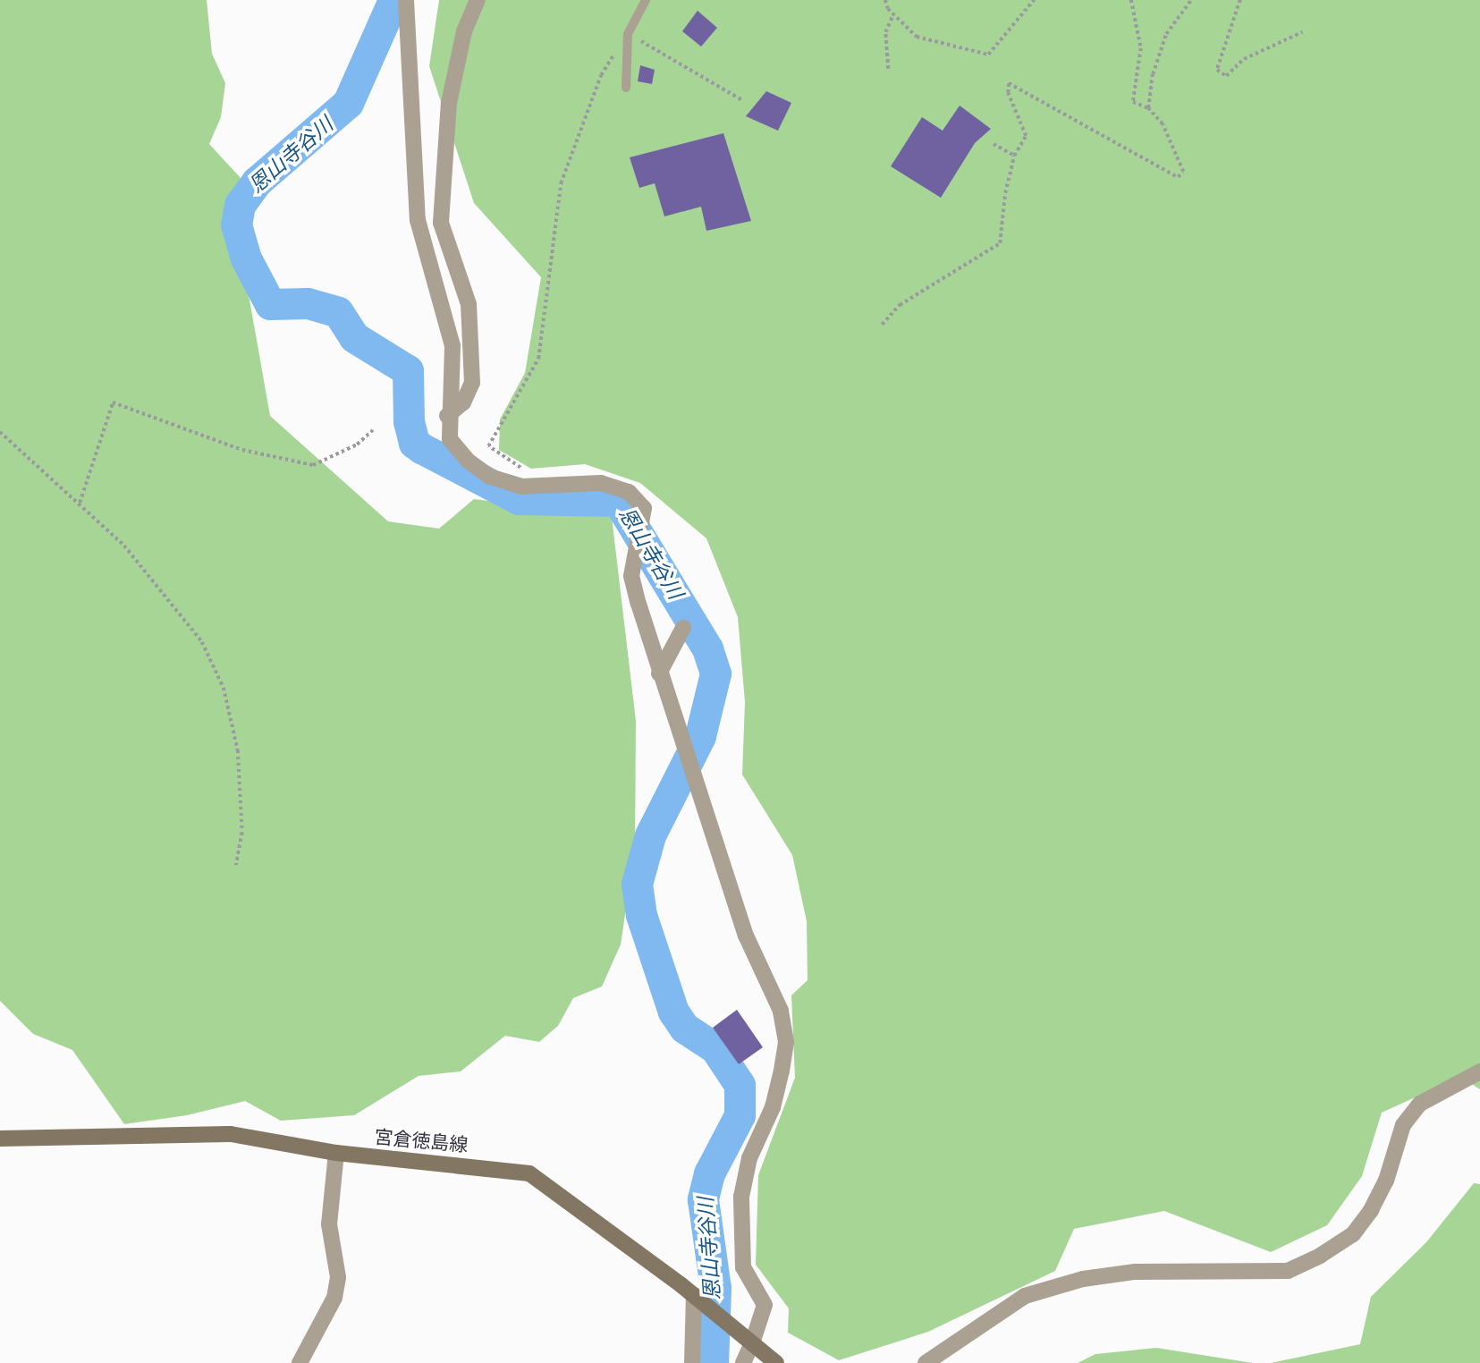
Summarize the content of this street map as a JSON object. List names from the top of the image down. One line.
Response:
{"streets":{"main road":["宮倉徳島線"]},"water":["恩山寺谷川"]}
